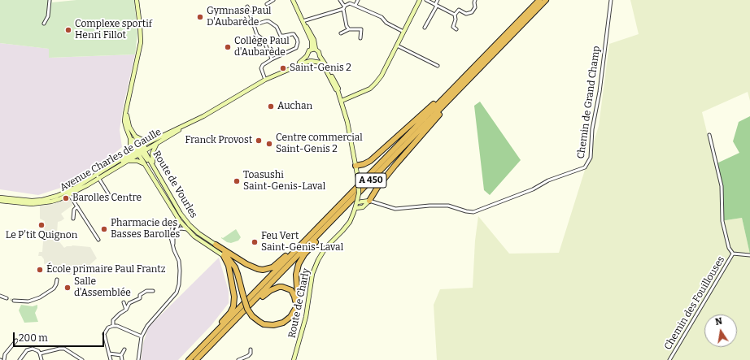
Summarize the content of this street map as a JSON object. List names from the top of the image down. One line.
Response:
{"streets":{"highway":["A 450"],"street":["Chemin de Grand Champ","Avenue Charles de Gaulle","Route de Vourles","Route de Charly","Chemin des Fouillouses"]},"crossings":[["Avenue Charles de Gaulle","Route de Vourles"],["Avenue Charles de Gaulle","Route de Charly"]],"places":["Gymnase Paul D'Aubarède","Complexe sportif Henri Fillot","Collège Paul d'Aubarède","Saint-Genis 2","Auchan","Franck Provost","Centre commercial Saint-Genis 2","Toasushi Saint-Genis-Laval","Barolles Centre","Le P'tit Quignon","Pharmacie des Basses Barolles","Feu Vert Saint-Genis-Laval","École primaire Paul Frantz","Salle d'Assemblée"],"scale_bar":"200 m","north":"top"}
